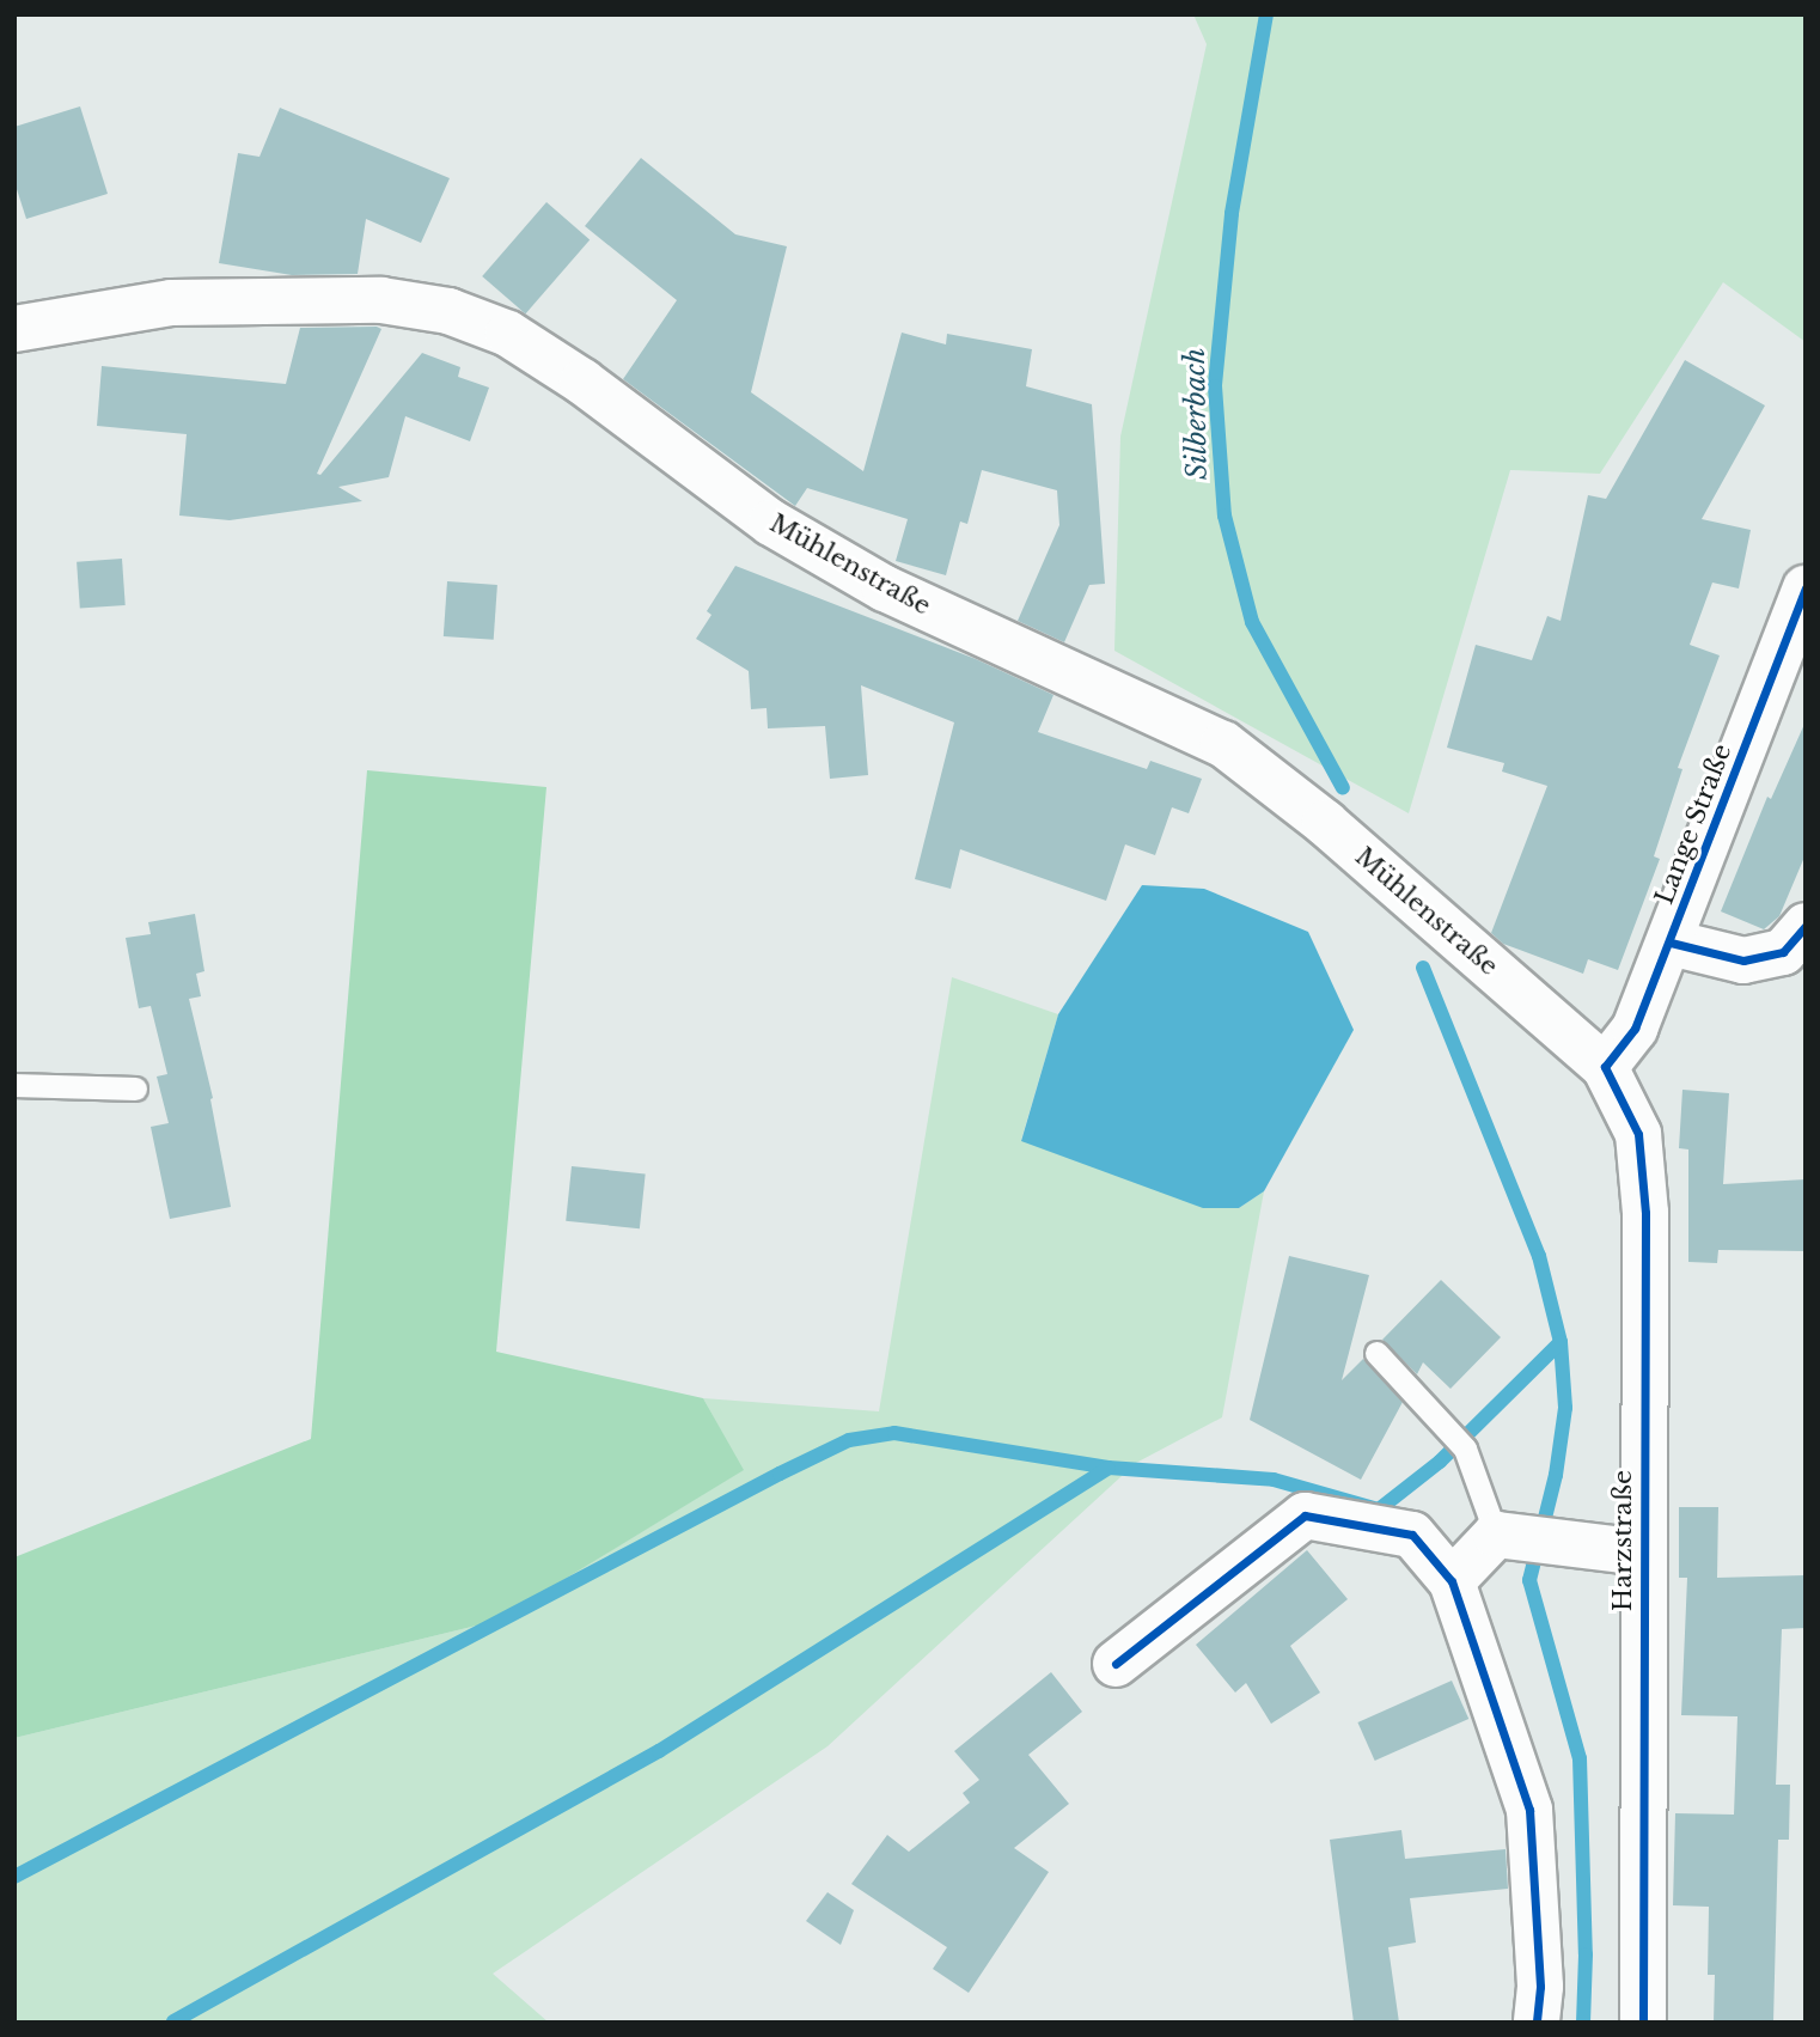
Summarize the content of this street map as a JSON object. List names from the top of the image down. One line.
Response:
{"streets":{"main road":["Mühlenstraße","Lange Straße","Harzstraße"]},"crossings":[["Mühlenstraße","Lange Straße"],["Mühlenstraße","Harzstraße"],["Lange Straße","Harzstraße"]],"water":["Silberbach"]}
